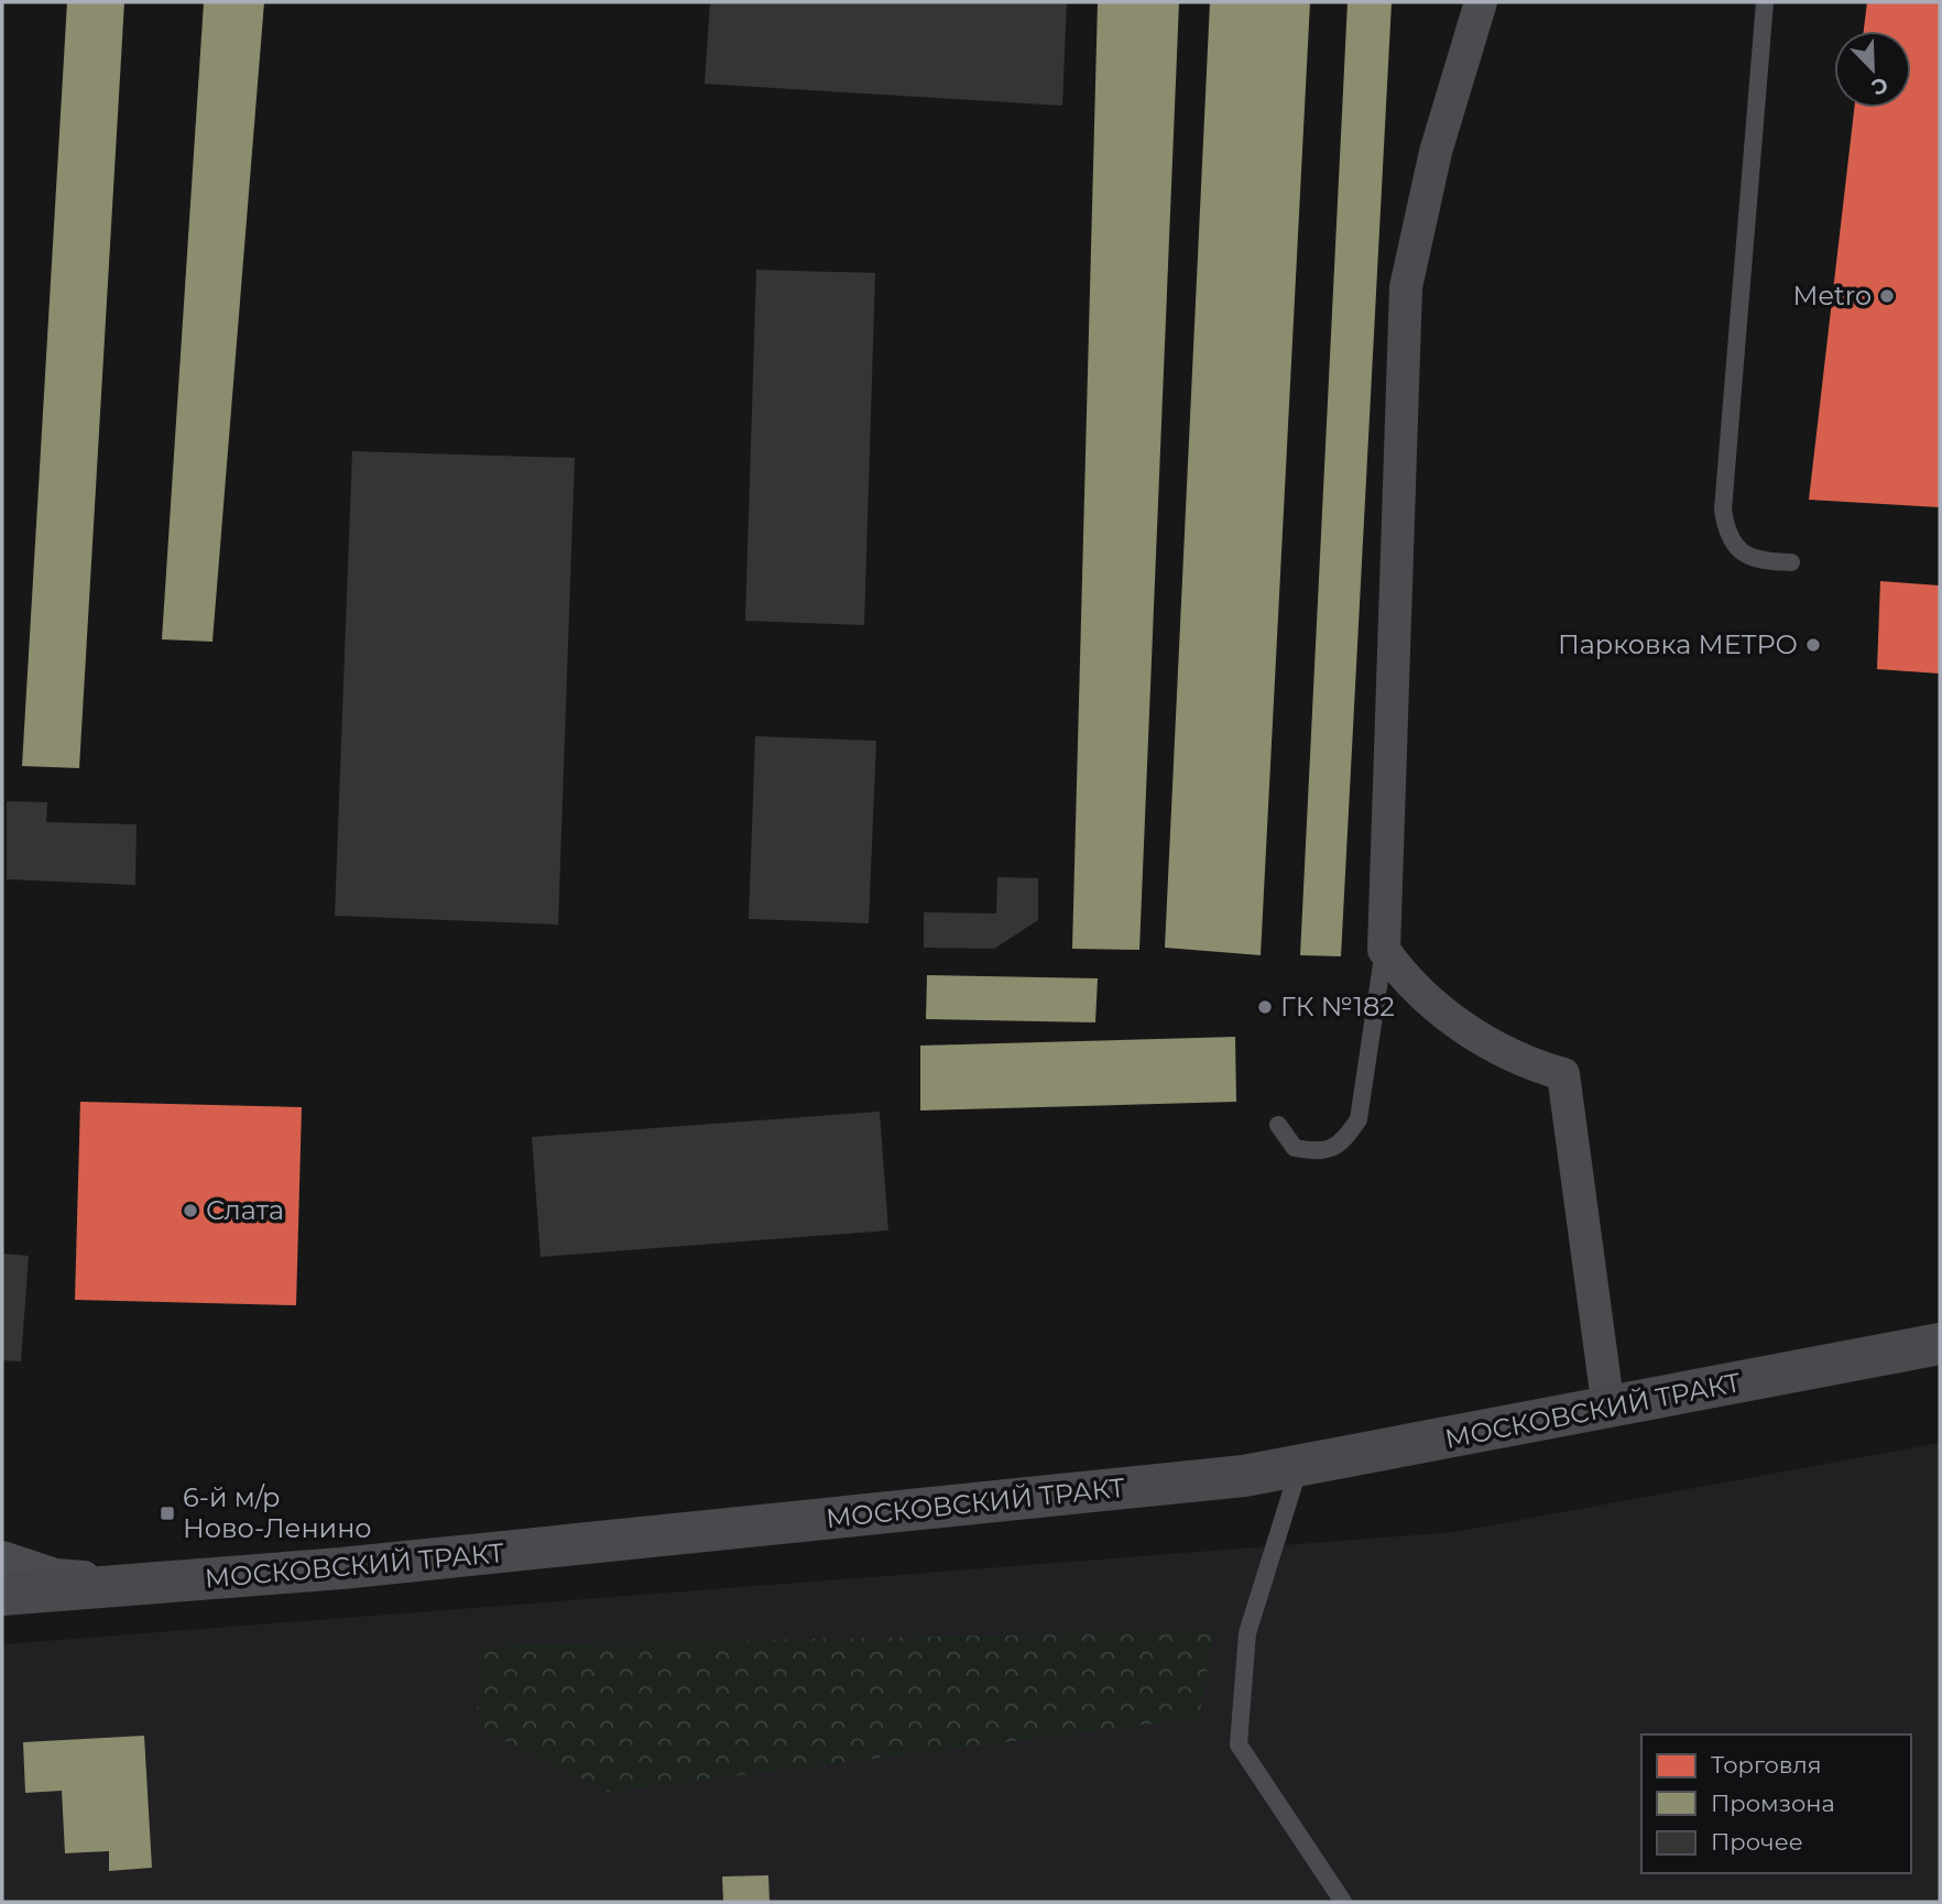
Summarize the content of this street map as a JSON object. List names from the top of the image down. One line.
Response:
{"streets":{"main road":["МОСКОВСКИЙ ТРАКТ"]},"places":{"other":["Metro","Парковка МЕТРО","ГК №182","Слата"],"transit":["6-й м/р Ново-Ленино"]},"legend":["Торговля","Промзона","Прочее"],"north":"bottom right"}
